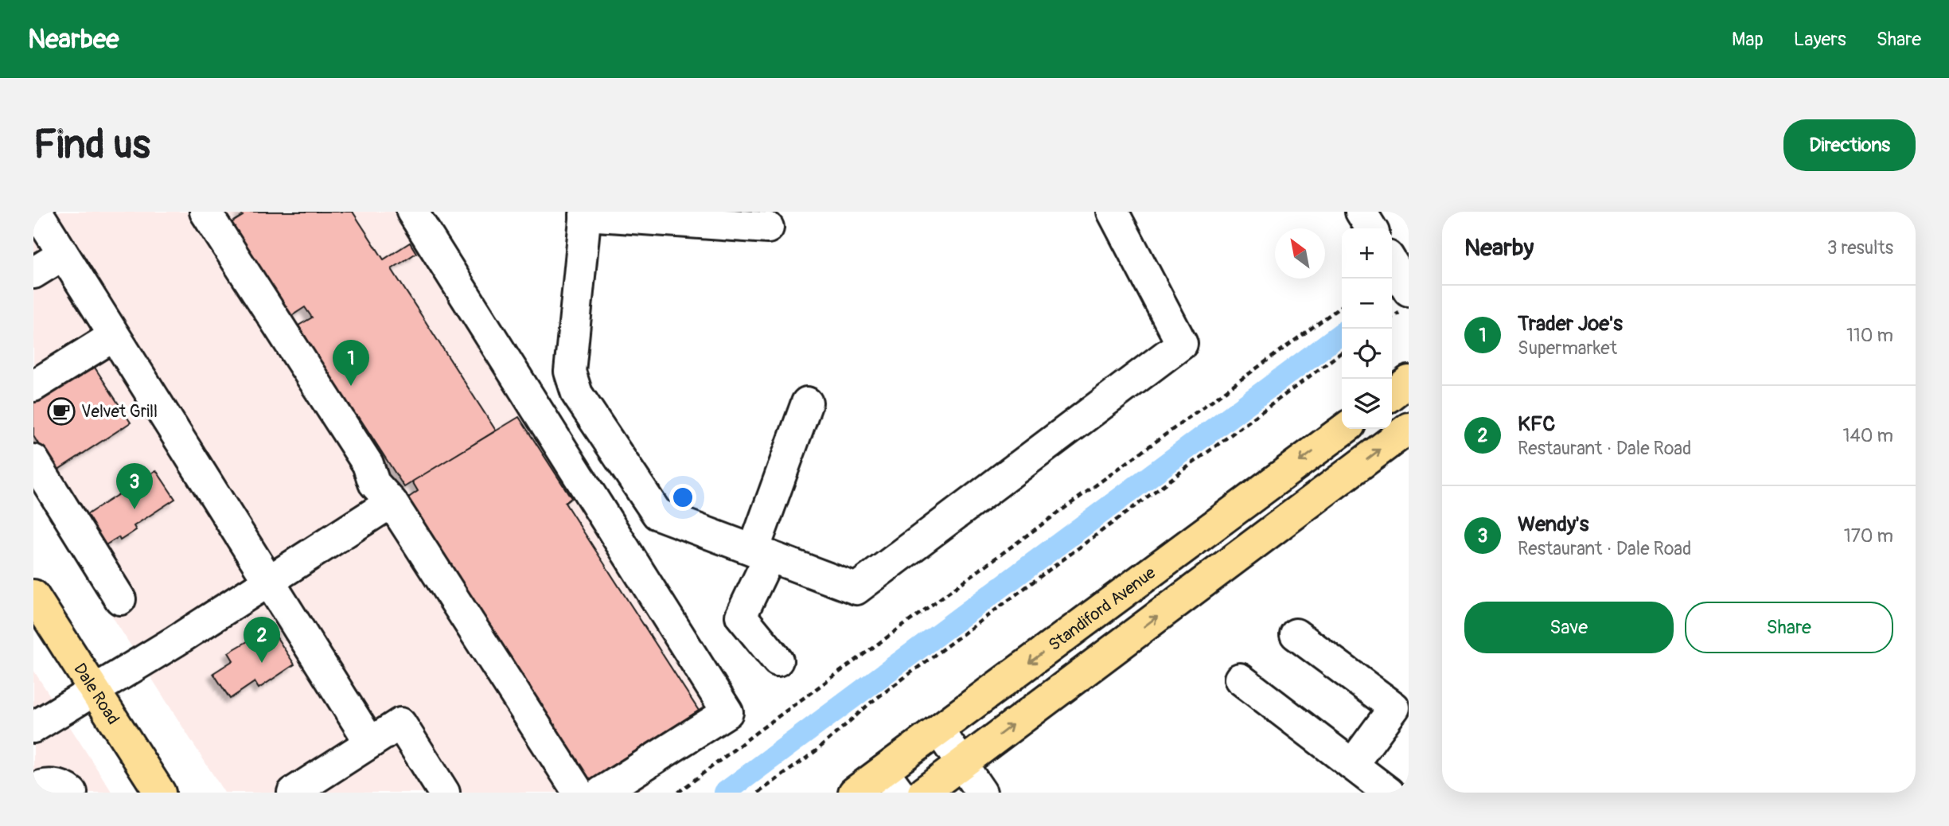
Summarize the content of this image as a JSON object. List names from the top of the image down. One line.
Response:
{"streets":{"main road":["Standiford Avenue","Dale Road"]},"places":{"cafe":["Velvet Grill"]},"north":"top left","page":{"header":"Nearbee","nav":["Map","Layers","Share"],"buttons":["Directions",["Save","Share"]],"title":"Find us","heading":["Nearby","3 results"],"map_buttons":["+","−"],"list":[{"mark":"1","name":"Trader Joe's","note":"Supermarket","value":"110 m"},{"mark":"2","name":"KFC","note":"Restaurant · Dale Road","value":"140 m"},{"mark":"3","name":"Wendy's","note":"Restaurant · Dale Road","value":"170 m"}],"pins":["1","3","2"]}}
